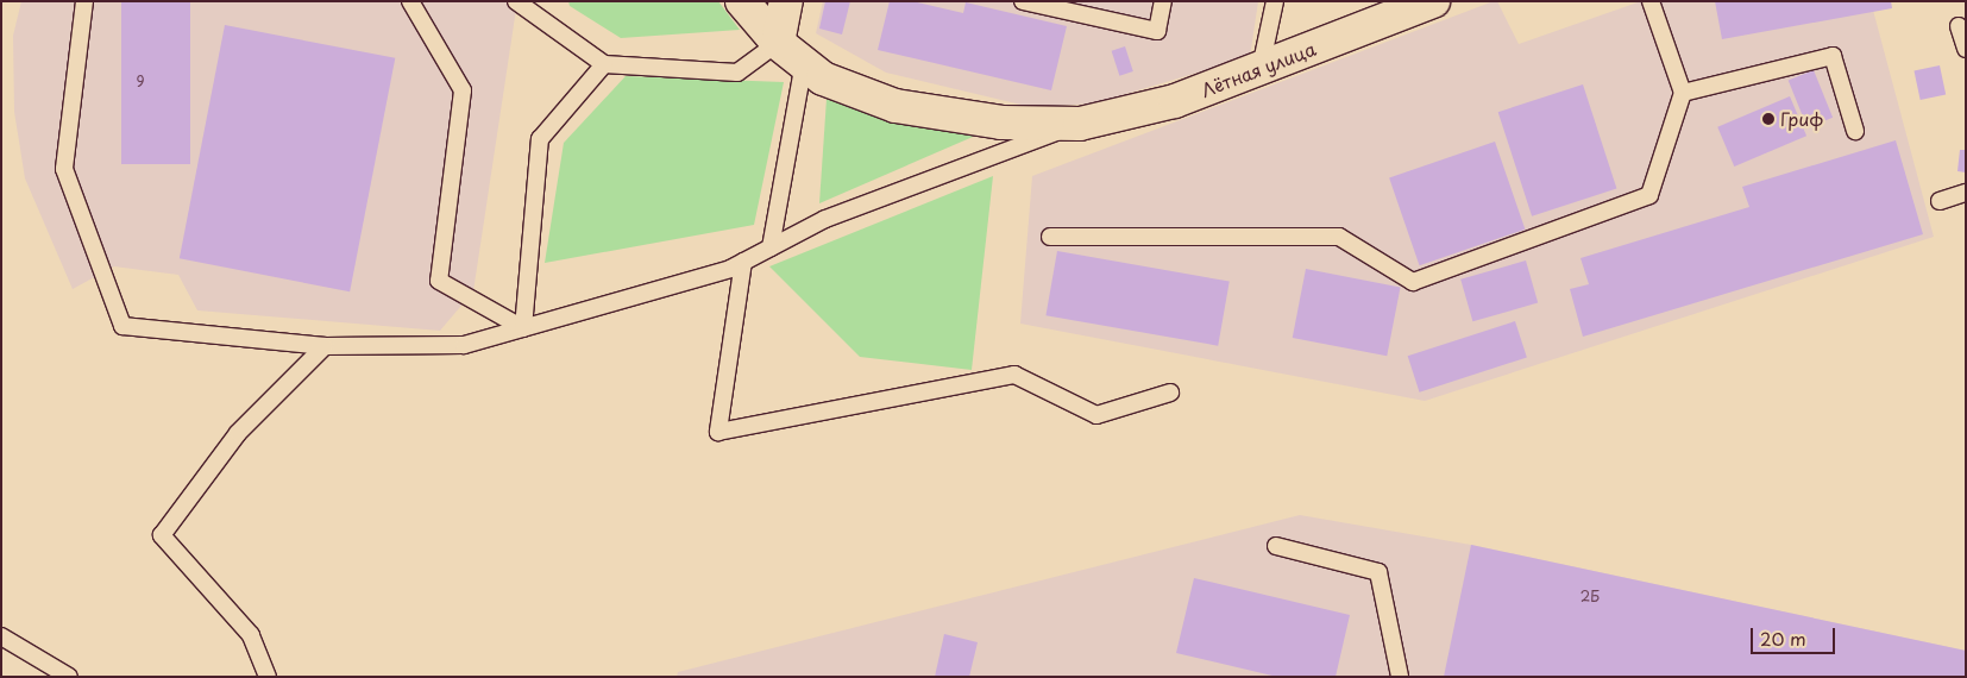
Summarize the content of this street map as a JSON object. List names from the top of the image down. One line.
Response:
{"streets":{"street":["Лётная улица"]},"places":["Гриф"],"house_numbers":["9","2Б"],"scale_bar":"20 m"}
